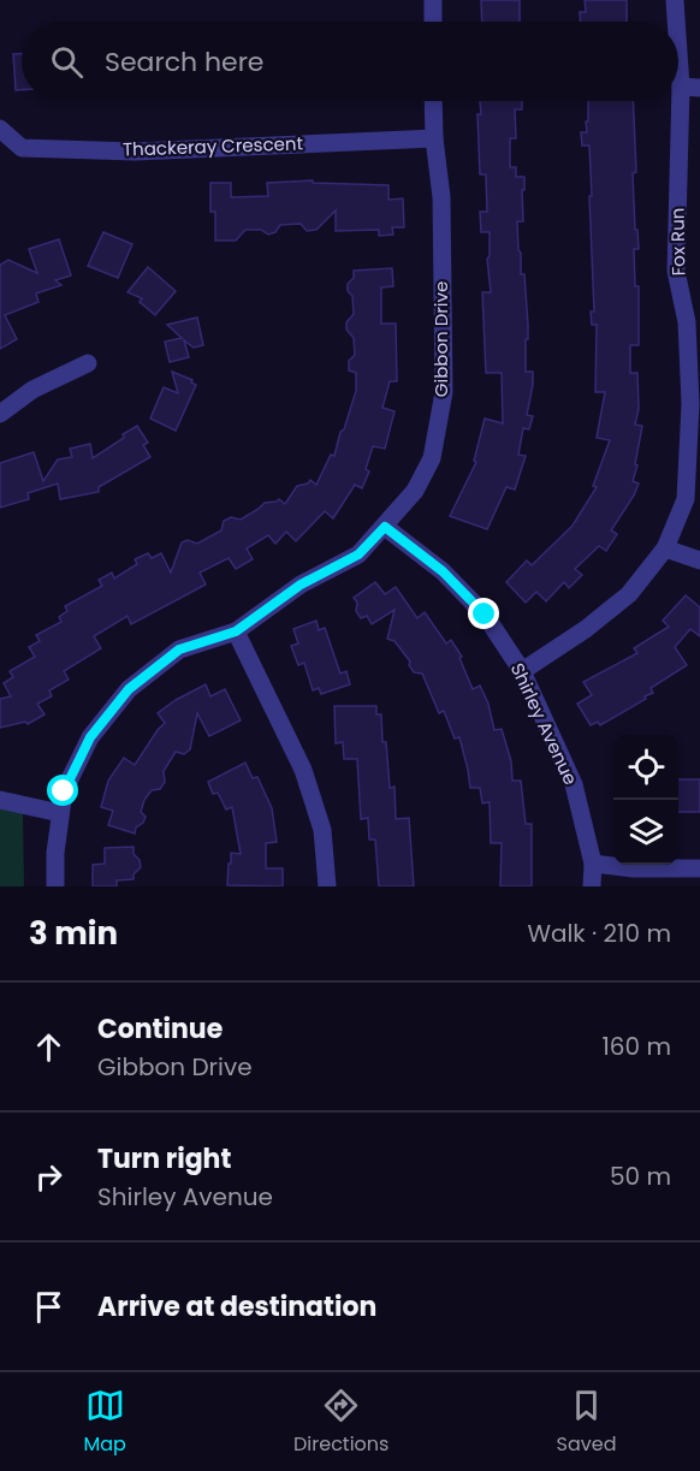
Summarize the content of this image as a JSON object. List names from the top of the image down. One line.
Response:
{"streets":{"street":["Thackeray Crescent","Fox Run","Gibbon Drive","Shirley Avenue"]},"crossings":[["Thackeray Crescent","Gibbon Drive"],["Fox Run","Shirley Avenue"],["Gibbon Drive","Shirley Avenue"]],"page":{"search":"Search here","heading":["3 min","Walk · 210 m"],"list":[["Continue","Gibbon Drive","160 m"],["Turn right","Shirley Avenue","50 m"],"Arrive at destination"],"nav":["Map","Directions","Saved"]}}
